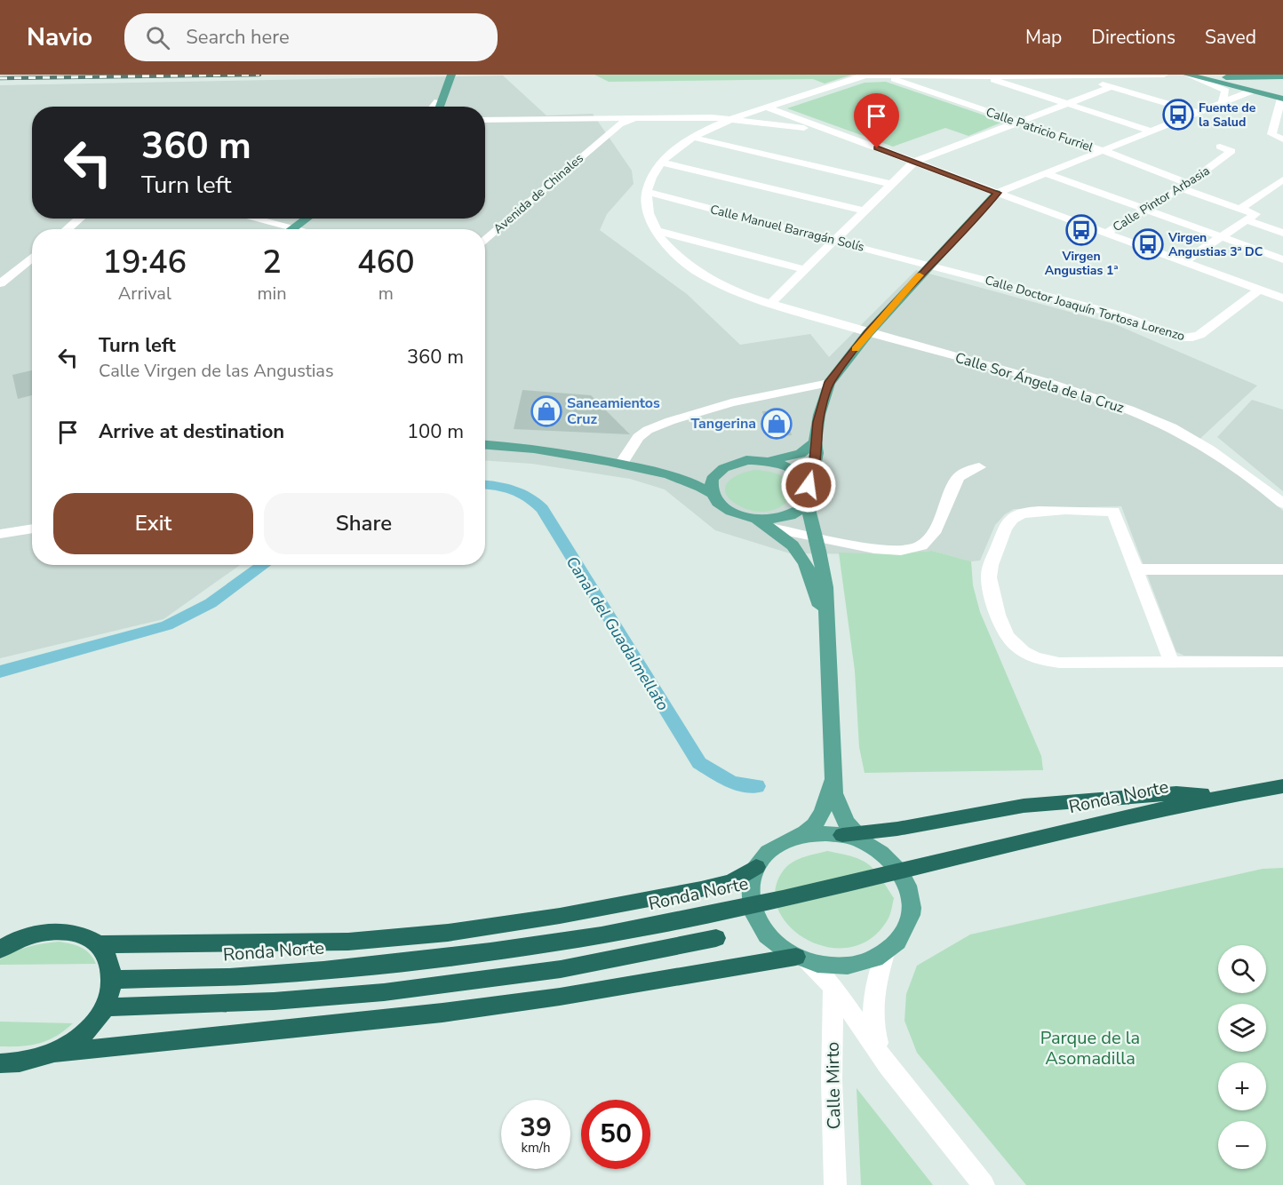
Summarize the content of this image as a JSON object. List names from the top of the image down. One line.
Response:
{"streets":{"highway":["Ronda Norte"],"street":["Calle Patricio Furriel","Avenida de Chinales","Calle Pintor Arbasia","Calle Manuel Barragán Solís","Calle Doctor Joaquín Tortosa Lorenzo","Calle Sor Ángela de la Cruz","Calle Mirto"]},"crossings":[["Calle Patricio Furriel","Calle Pintor Arbasia"],["Calle Manuel Barragán Solís","Calle Doctor Joaquín Tortosa Lorenzo"]],"water":["Canal del Guadalmellato"],"parks":["Parque de la Asomadilla"],"places":{"bus stop":["Fuente de la Salud","Virgen Angustias 1ª","Virgen Angustias 3ª DC"],"shop":["Saneamientos Cruz","Tangerina"]},"page":{"header":"Navio","search":"Search here","nav":["Map","Directions","Saved"],"turn":["360 m","Turn left"],"eta":["19:46","Arrival","2","min","460","m"],"list":[{"name":"Turn left","note":"Calle Virgen de las Angustias","value":"360 m"},{"name":"Arrive at destination","value":"100 m"}],"buttons":["Exit","Share"],"map_buttons":["+","−"],"speed":"39 km/h","limit":"50"}}
